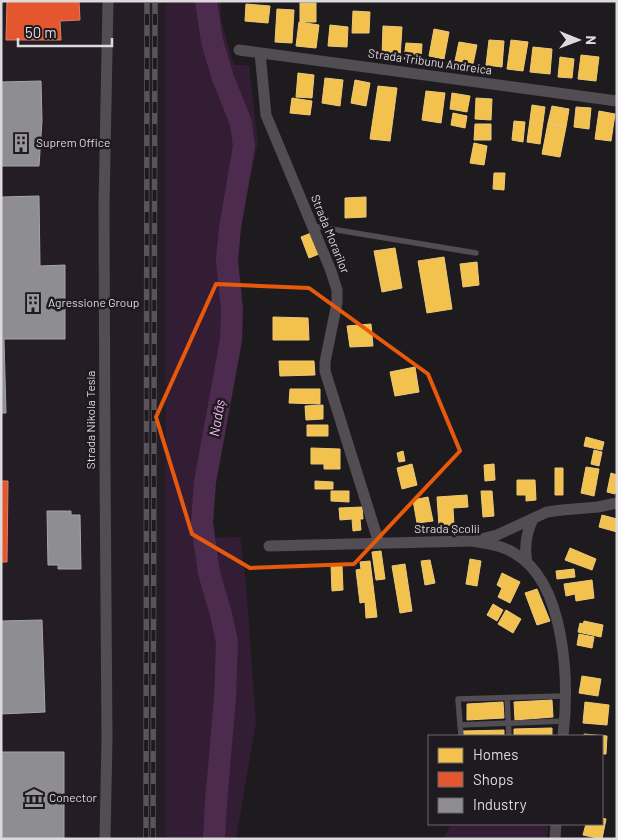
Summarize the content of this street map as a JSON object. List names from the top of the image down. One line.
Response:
{"streets":{"street":["Strada Tribunu Andreica","Strada Morarilor","Strada Nikola Tesla","Strada Școlii"]},"crossings":[["Strada Tribunu Andreica","Strada Morarilor"],["Strada Morarilor","Strada Școlii"]],"water":["Nadăș"],"places":{"building":["Suprem Office","Agressione Group"],"museum":["Conector"]},"legend":["Homes","Shops","Industry"],"scale_bar":"50 m","north":"right"}
